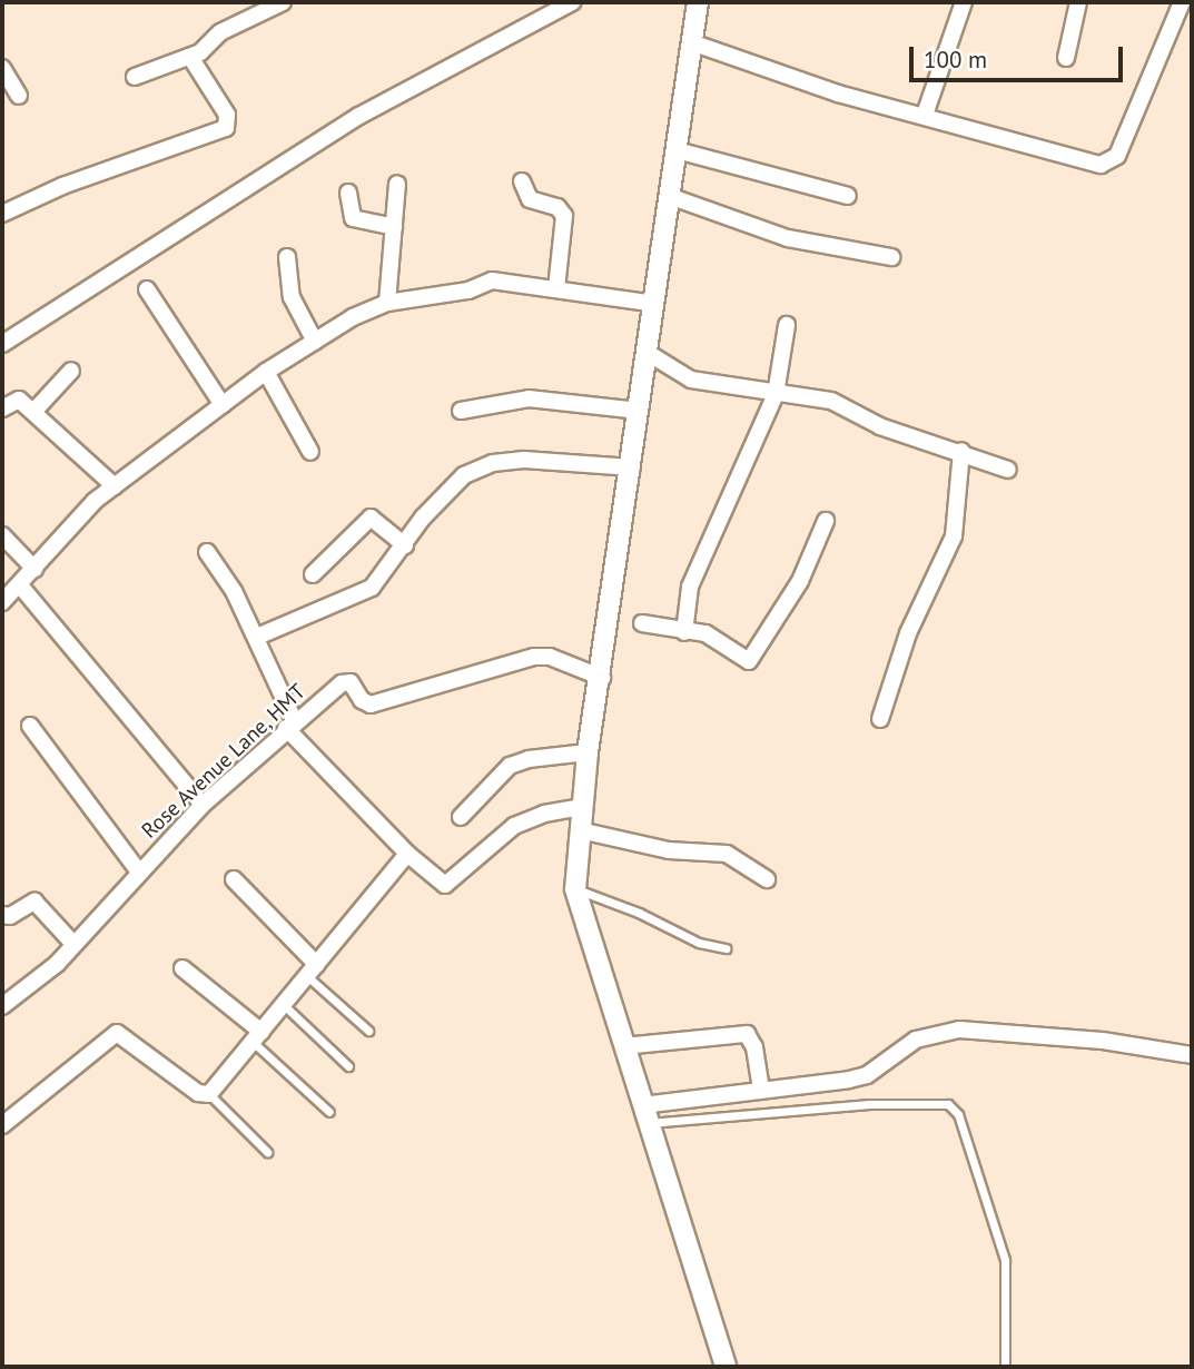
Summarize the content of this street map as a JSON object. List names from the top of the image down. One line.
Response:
{"streets":{"street":["Rose Avenue Lane, HMT"]},"scale_bar":"100 m"}
